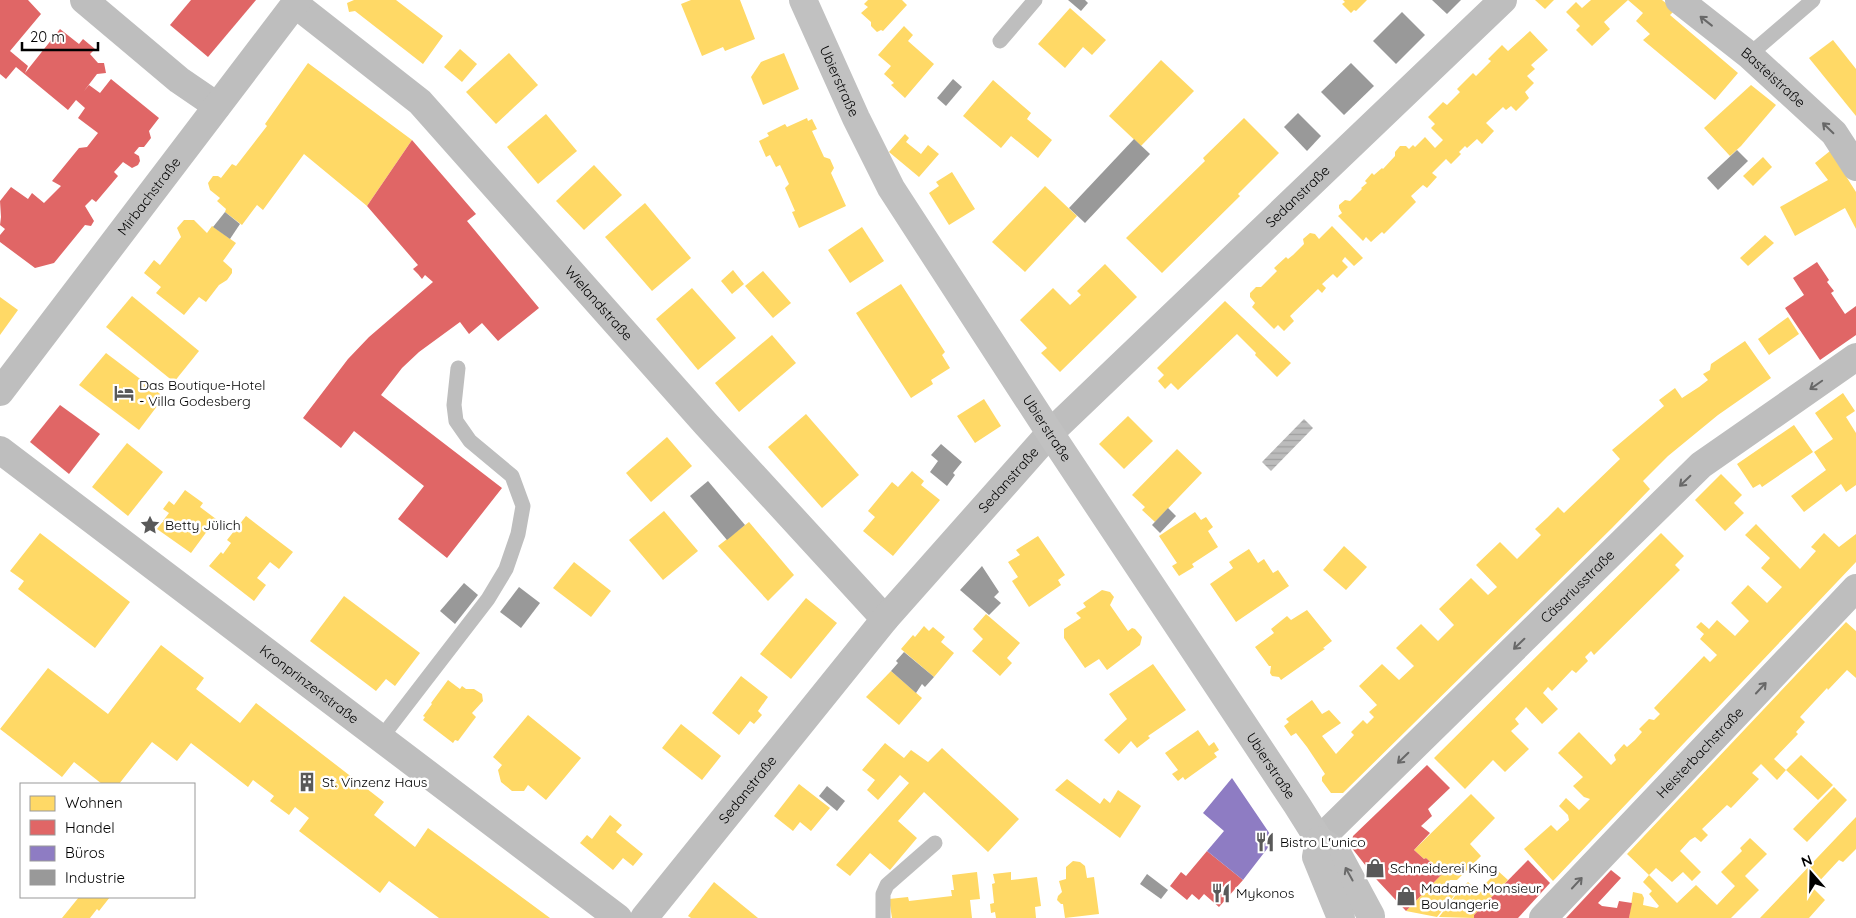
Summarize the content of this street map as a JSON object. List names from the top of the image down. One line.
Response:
{"streets":{"main road":["Ubierstraße"],"street":["Basteistraße","Mirbachstraße","Sedanstraße","Wielandstraße","Cäsariusstraße","Kronprinzenstraße","Heisterbachstraße"]},"crossings":[["Ubierstraße","Sedanstraße"],["Ubierstraße","Cäsariusstraße"],["Mirbachstraße","Wielandstraße"],["Sedanstraße","Wielandstraße"]],"one_way":["Basteistraße","Cäsariusstraße","Heisterbachstraße"],"places":{"hotel":["Das Boutique-Hotel - Villa Godesberg"],"place":["Betty Jülich"],"building":["St. Vinzenz Haus"],"restaurant":["Bistro L'unico","Mykonos"],"shop":["Schneiderei King","Madame Monsieur Boulangerie"]},"legend":["Wohnen","Handel","Büros","Industrie"],"scale_bar":"20 m","north":"top"}
